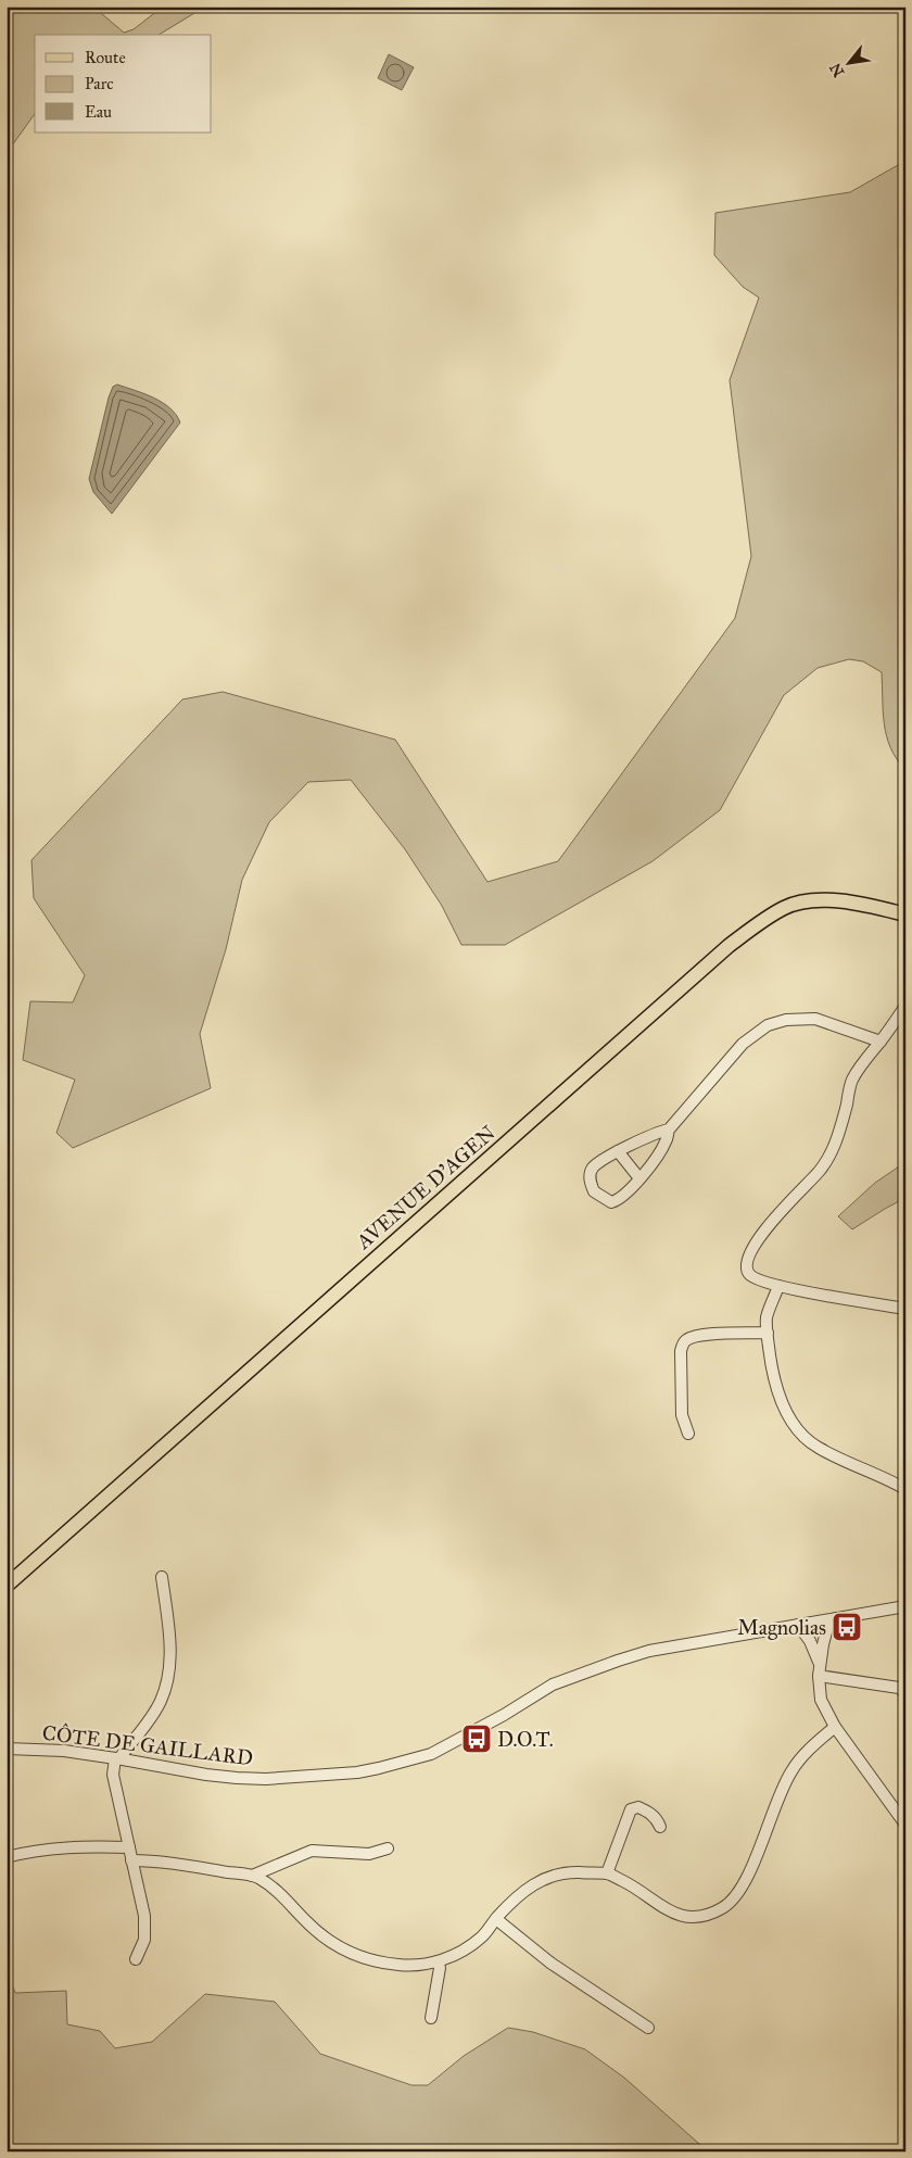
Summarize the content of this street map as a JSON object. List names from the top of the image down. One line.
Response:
{"streets":{"main road":["AVENUE D'AGEN"],"street":["CÔTE DE GAILLARD"]},"places":{"bus stop":["Magnolias","D.O.T."]},"legend":["Route","Parc","Eau"],"north":"bottom left"}
